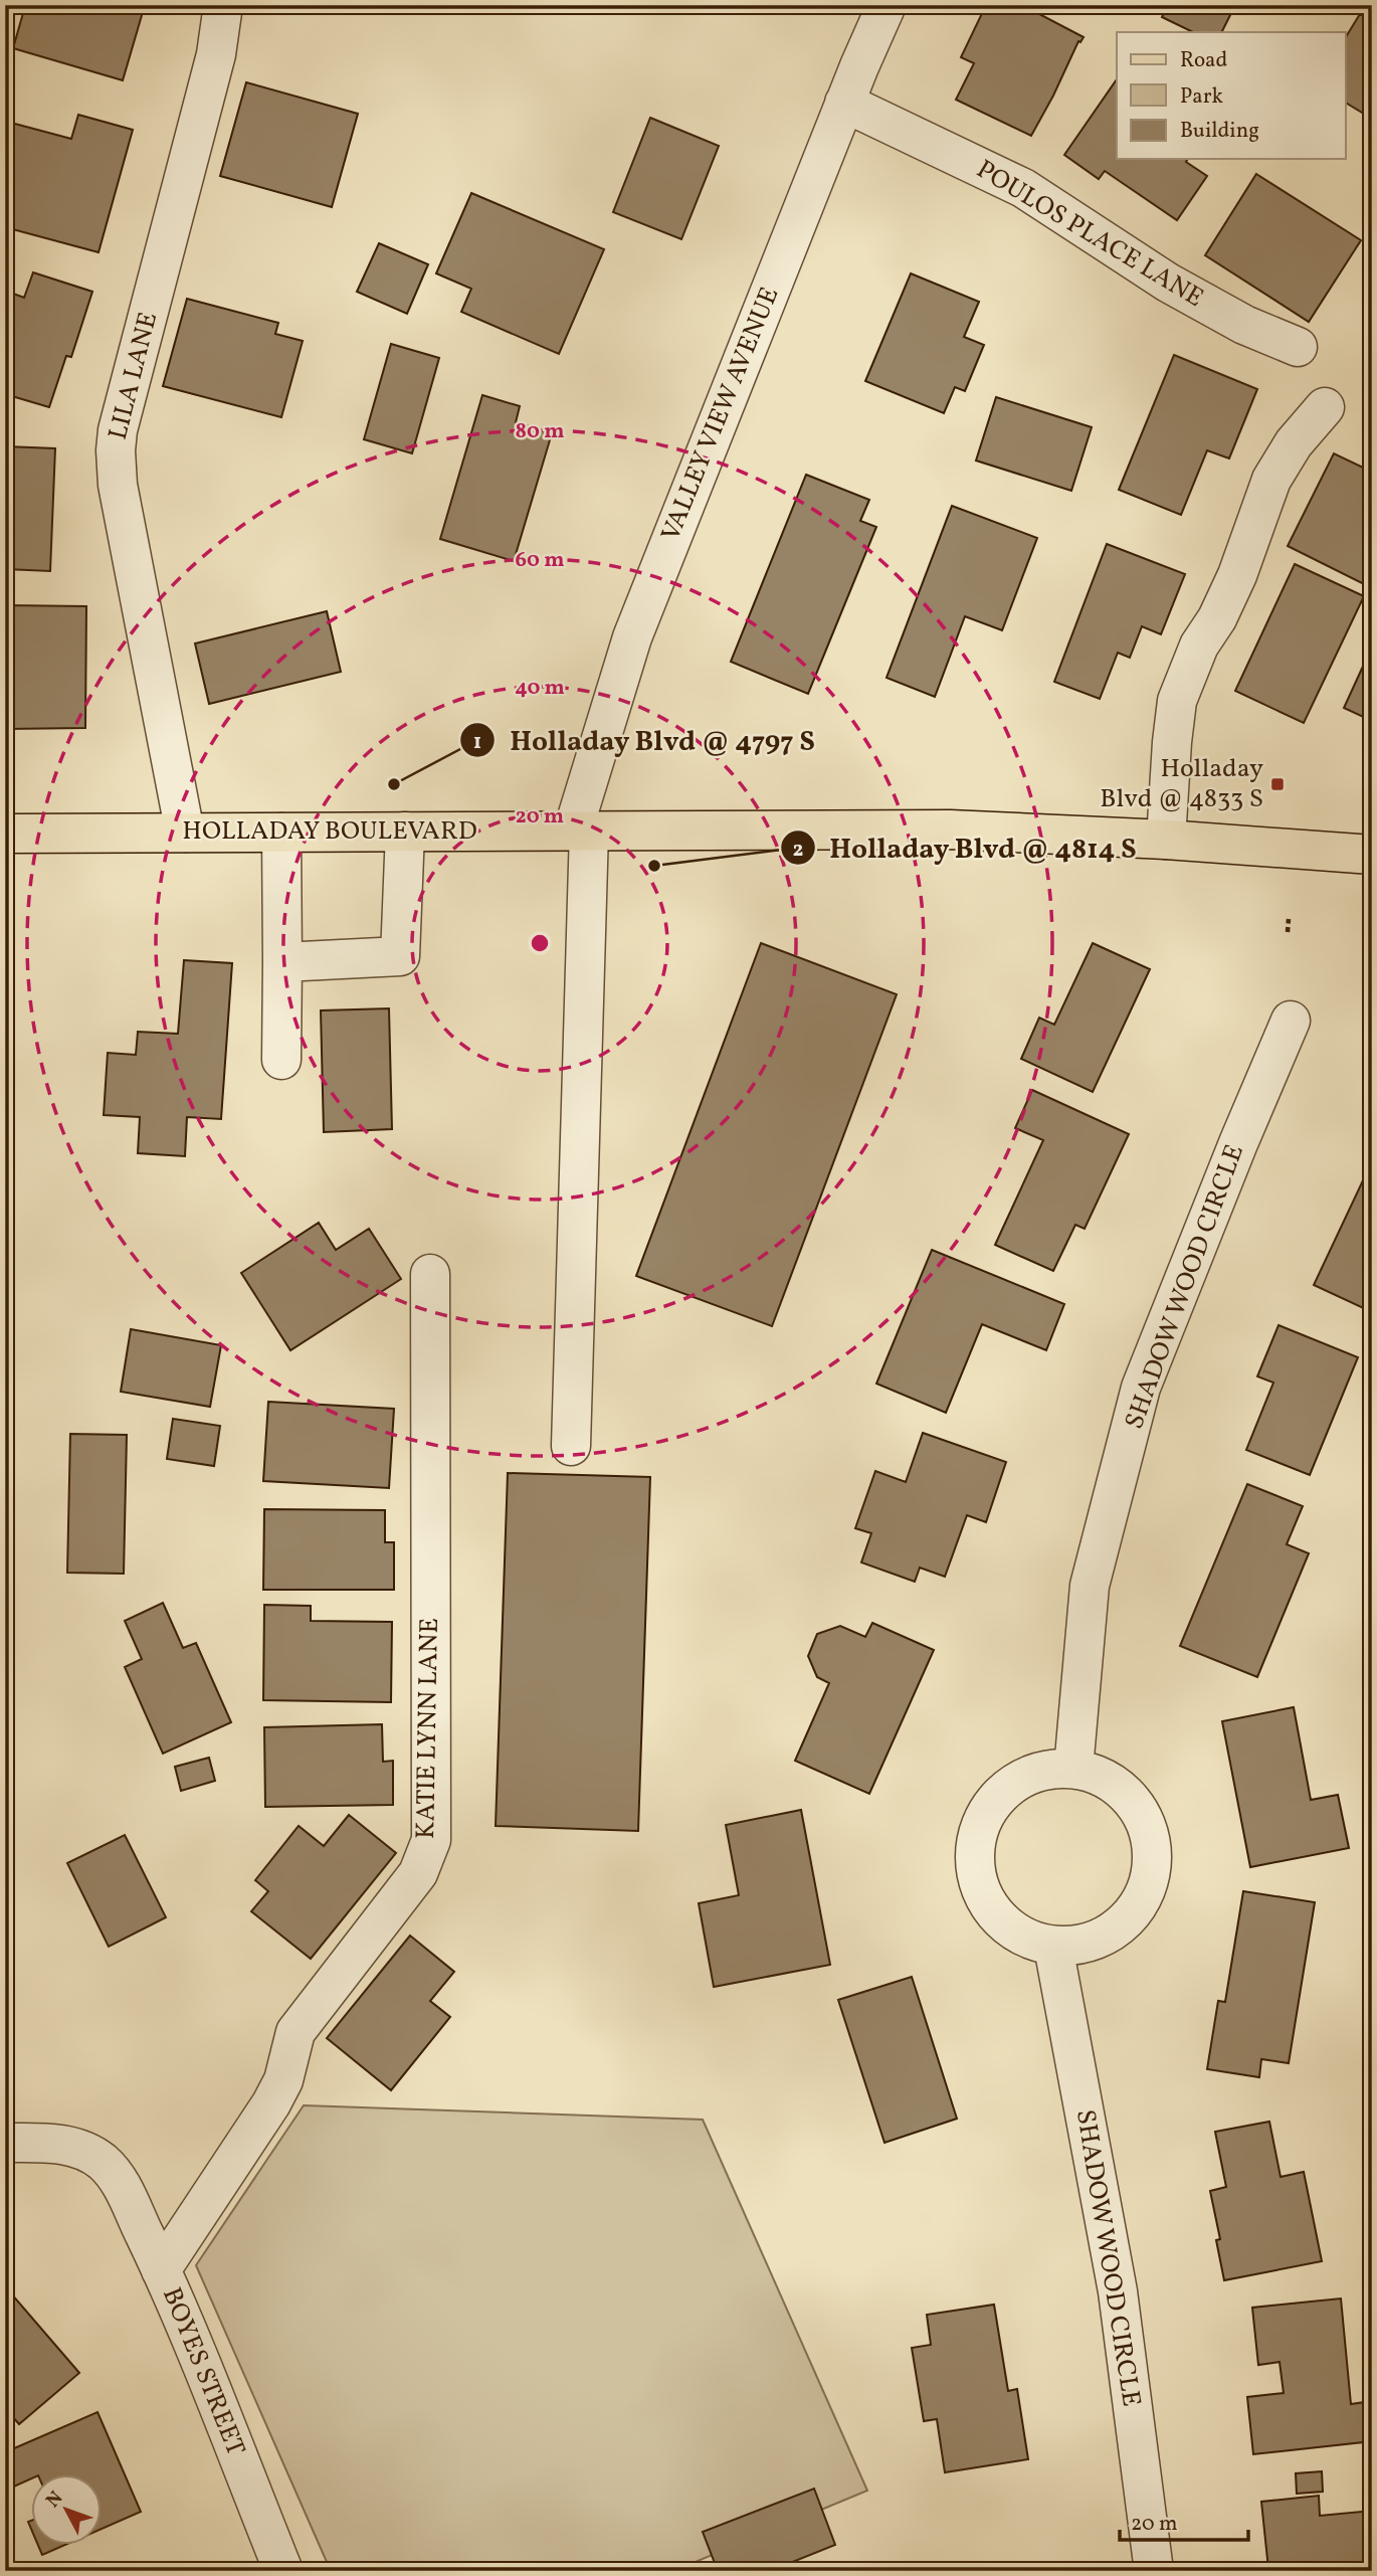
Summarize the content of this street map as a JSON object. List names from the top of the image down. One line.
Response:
{"streets":{"main road":["HOLLADAY BOULEVARD"],"street":["POULOS PLACE LANE","LILA LANE","VALLEY VIEW AVENUE","SHADOW WOOD CIRCLE","KATIE LYNN LANE","BOYES STREET"]},"crossings":[["POULOS PLACE LANE","VALLEY VIEW AVENUE"],["LILA LANE","HOLLADAY BOULEVARD"],["VALLEY VIEW AVENUE","HOLLADAY BOULEVARD"],["KATIE LYNN LANE","BOYES STREET"]],"places":{"other":["Holladay Blvd @ 4797 S","Holladay Blvd @ 4814 S"],"transit":["Holladay Blvd @ 4833 S"]},"legend":["Road","Park","Building"],"scale_bar":"20 m","north":"top left","rings":["80 m","60 m","40 m","20 m"]}
